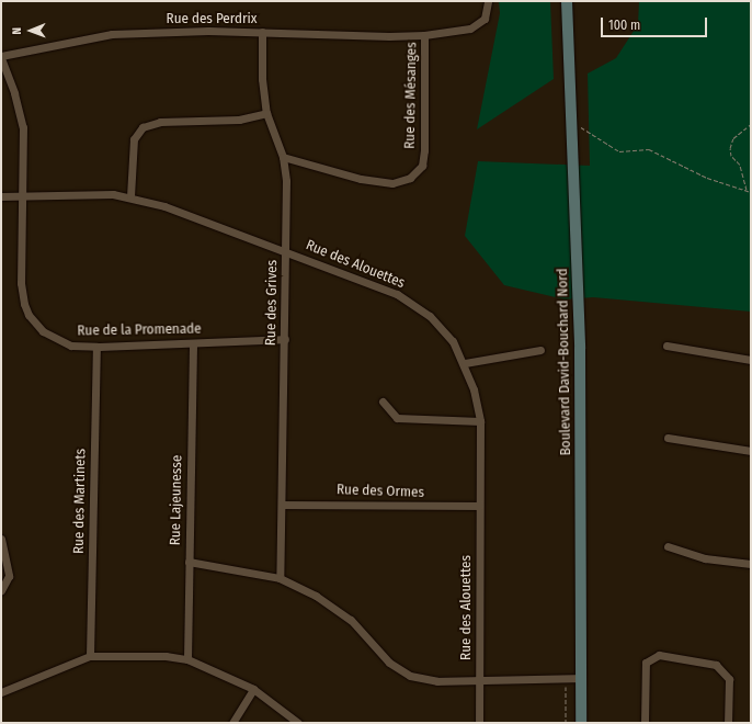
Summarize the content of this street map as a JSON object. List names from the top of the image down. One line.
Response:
{"streets":{"street":["Rue des Perdrix","Rue des Mésanges","Rue des Alouettes","Rue des Grives","Rue de la Promenade","Boulevard David-Bouchard Nord","Rue des Ormes","Rue Lajeunesse","Rue des Martinets"]},"crossings":[["Rue des Perdrix","Rue des Mésanges"],["Rue des Perdrix","Rue des Grives"],["Rue des Perdrix","Rue de la Promenade"],["Rue des Mésanges","Rue des Grives"],["Rue des Alouettes","Rue des Grives"],["Rue des Alouettes","Rue de la Promenade"],["Rue des Alouettes","Rue des Ormes"],["Rue des Grives","Rue de la Promenade"],["Rue des Grives","Rue des Ormes"],["Rue de la Promenade","Rue Lajeunesse"],["Rue de la Promenade","Rue des Martinets"]],"scale_bar":"100 m","north":"left"}
